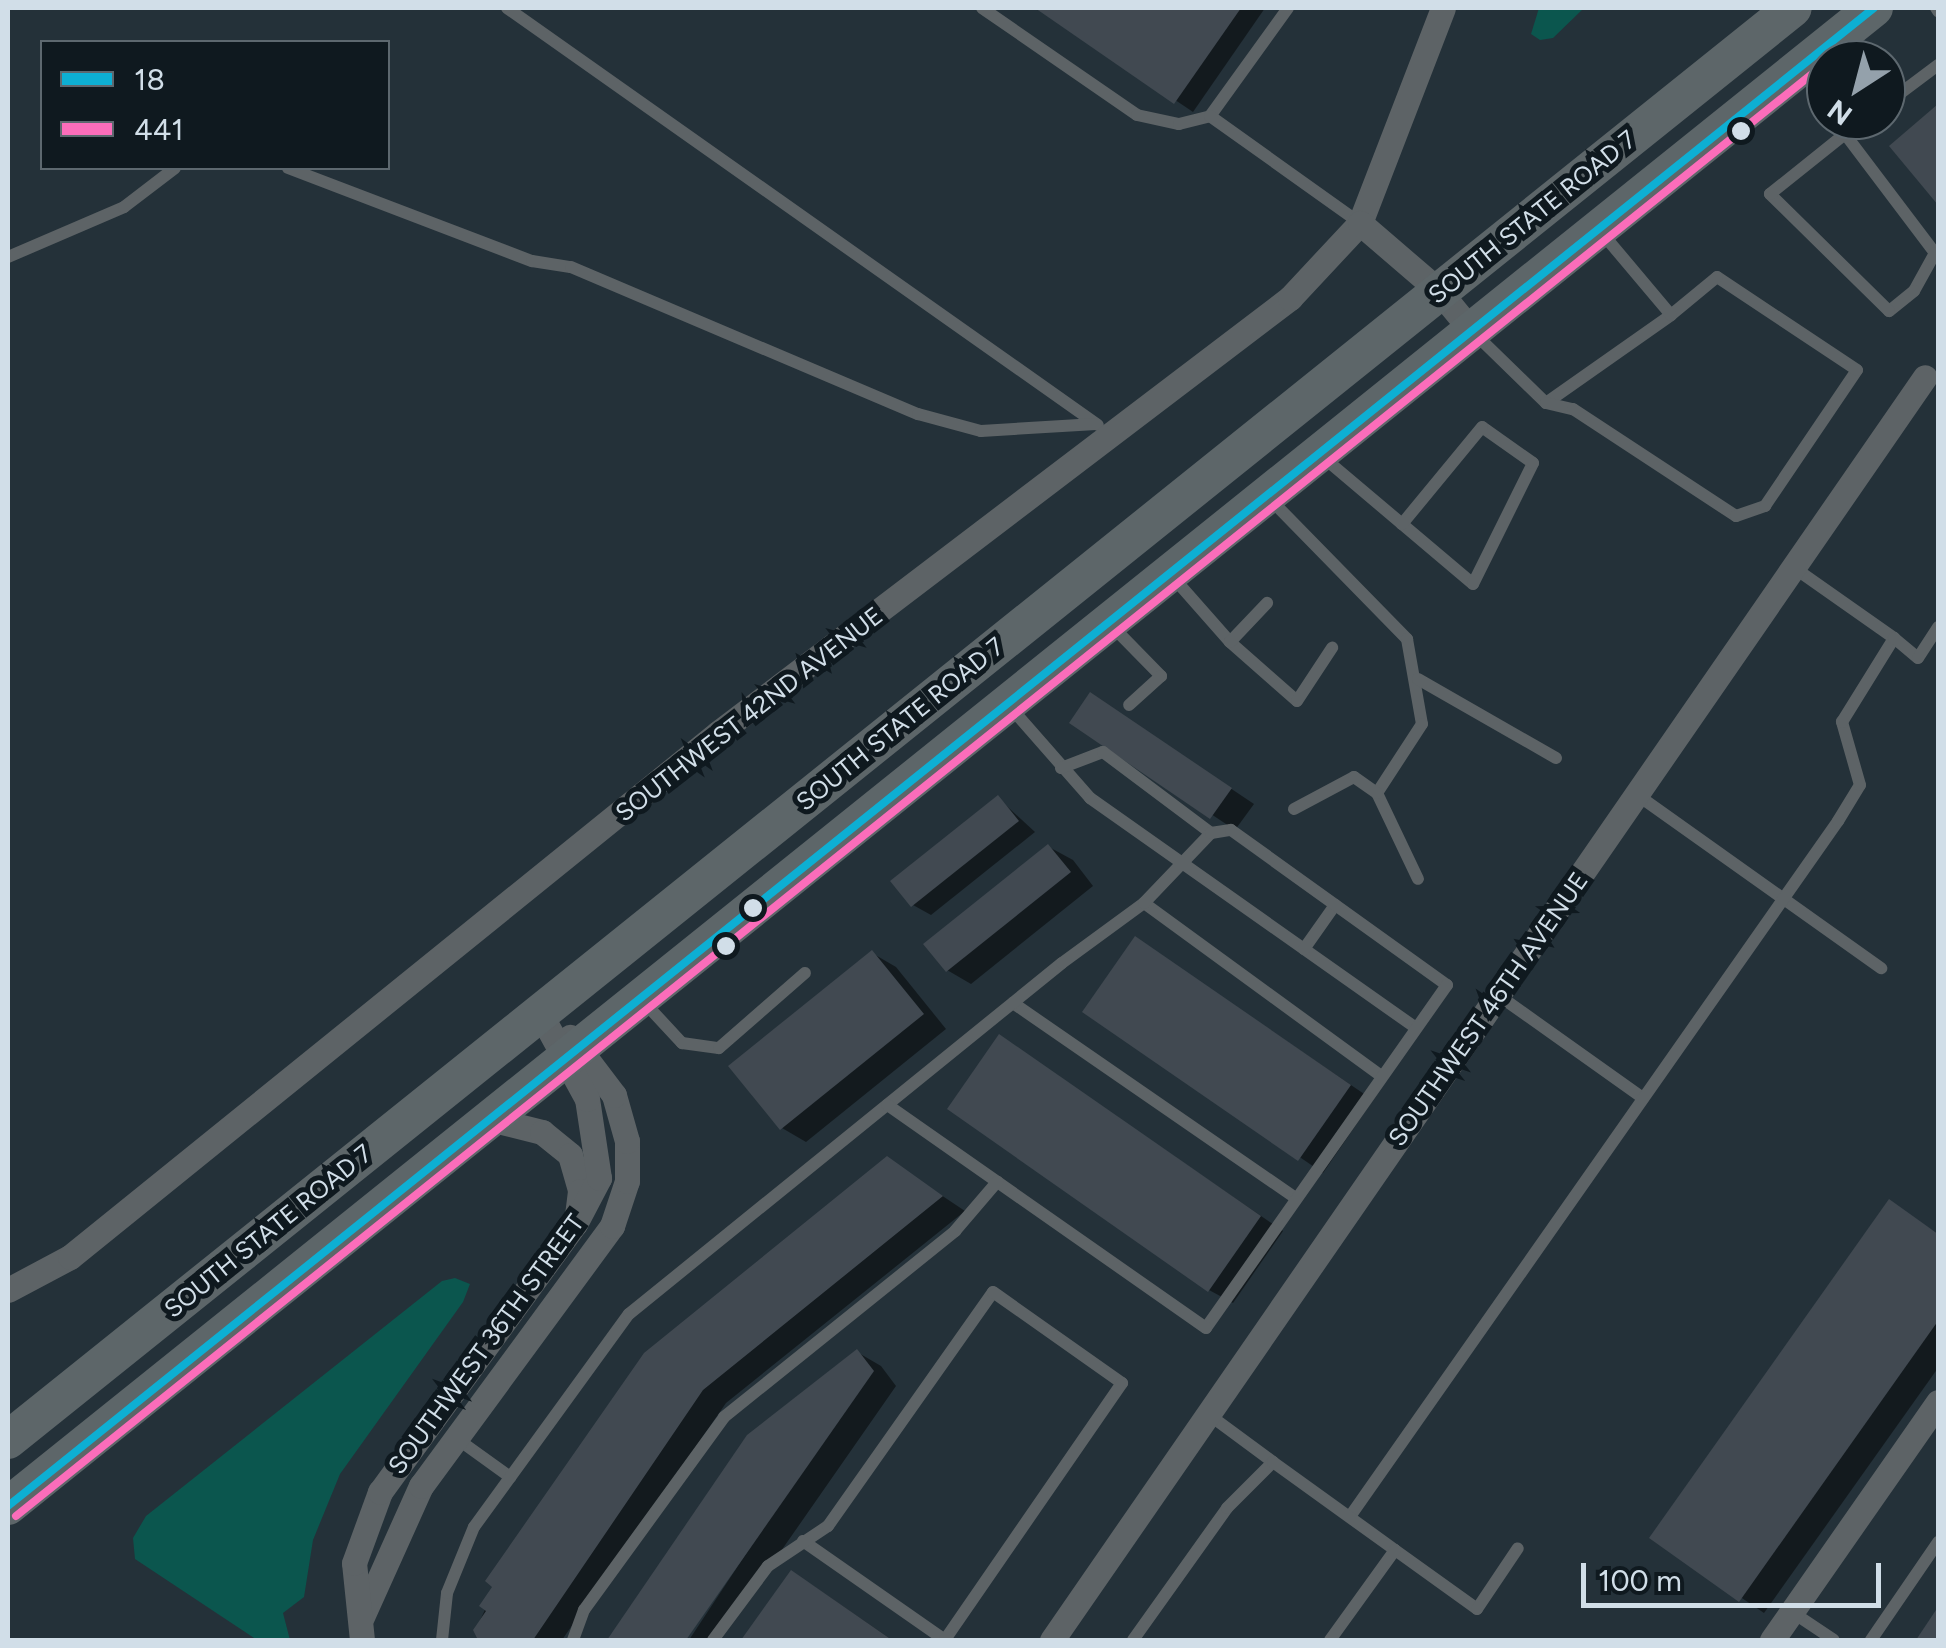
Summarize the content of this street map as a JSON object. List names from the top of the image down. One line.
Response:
{"streets":{"main road":["SOUTH STATE ROAD 7"],"street":["SOUTHWEST 42ND AVENUE","SOUTHWEST 46TH AVENUE","SOUTHWEST 36TH STREET"]},"crossings":[["SOUTH STATE ROAD 7","SOUTHWEST 36TH STREET"]],"lines":["transit line 18","transit line 441"],"legend":["18","441"],"scale_bar":"100 m","north":"bottom left"}
